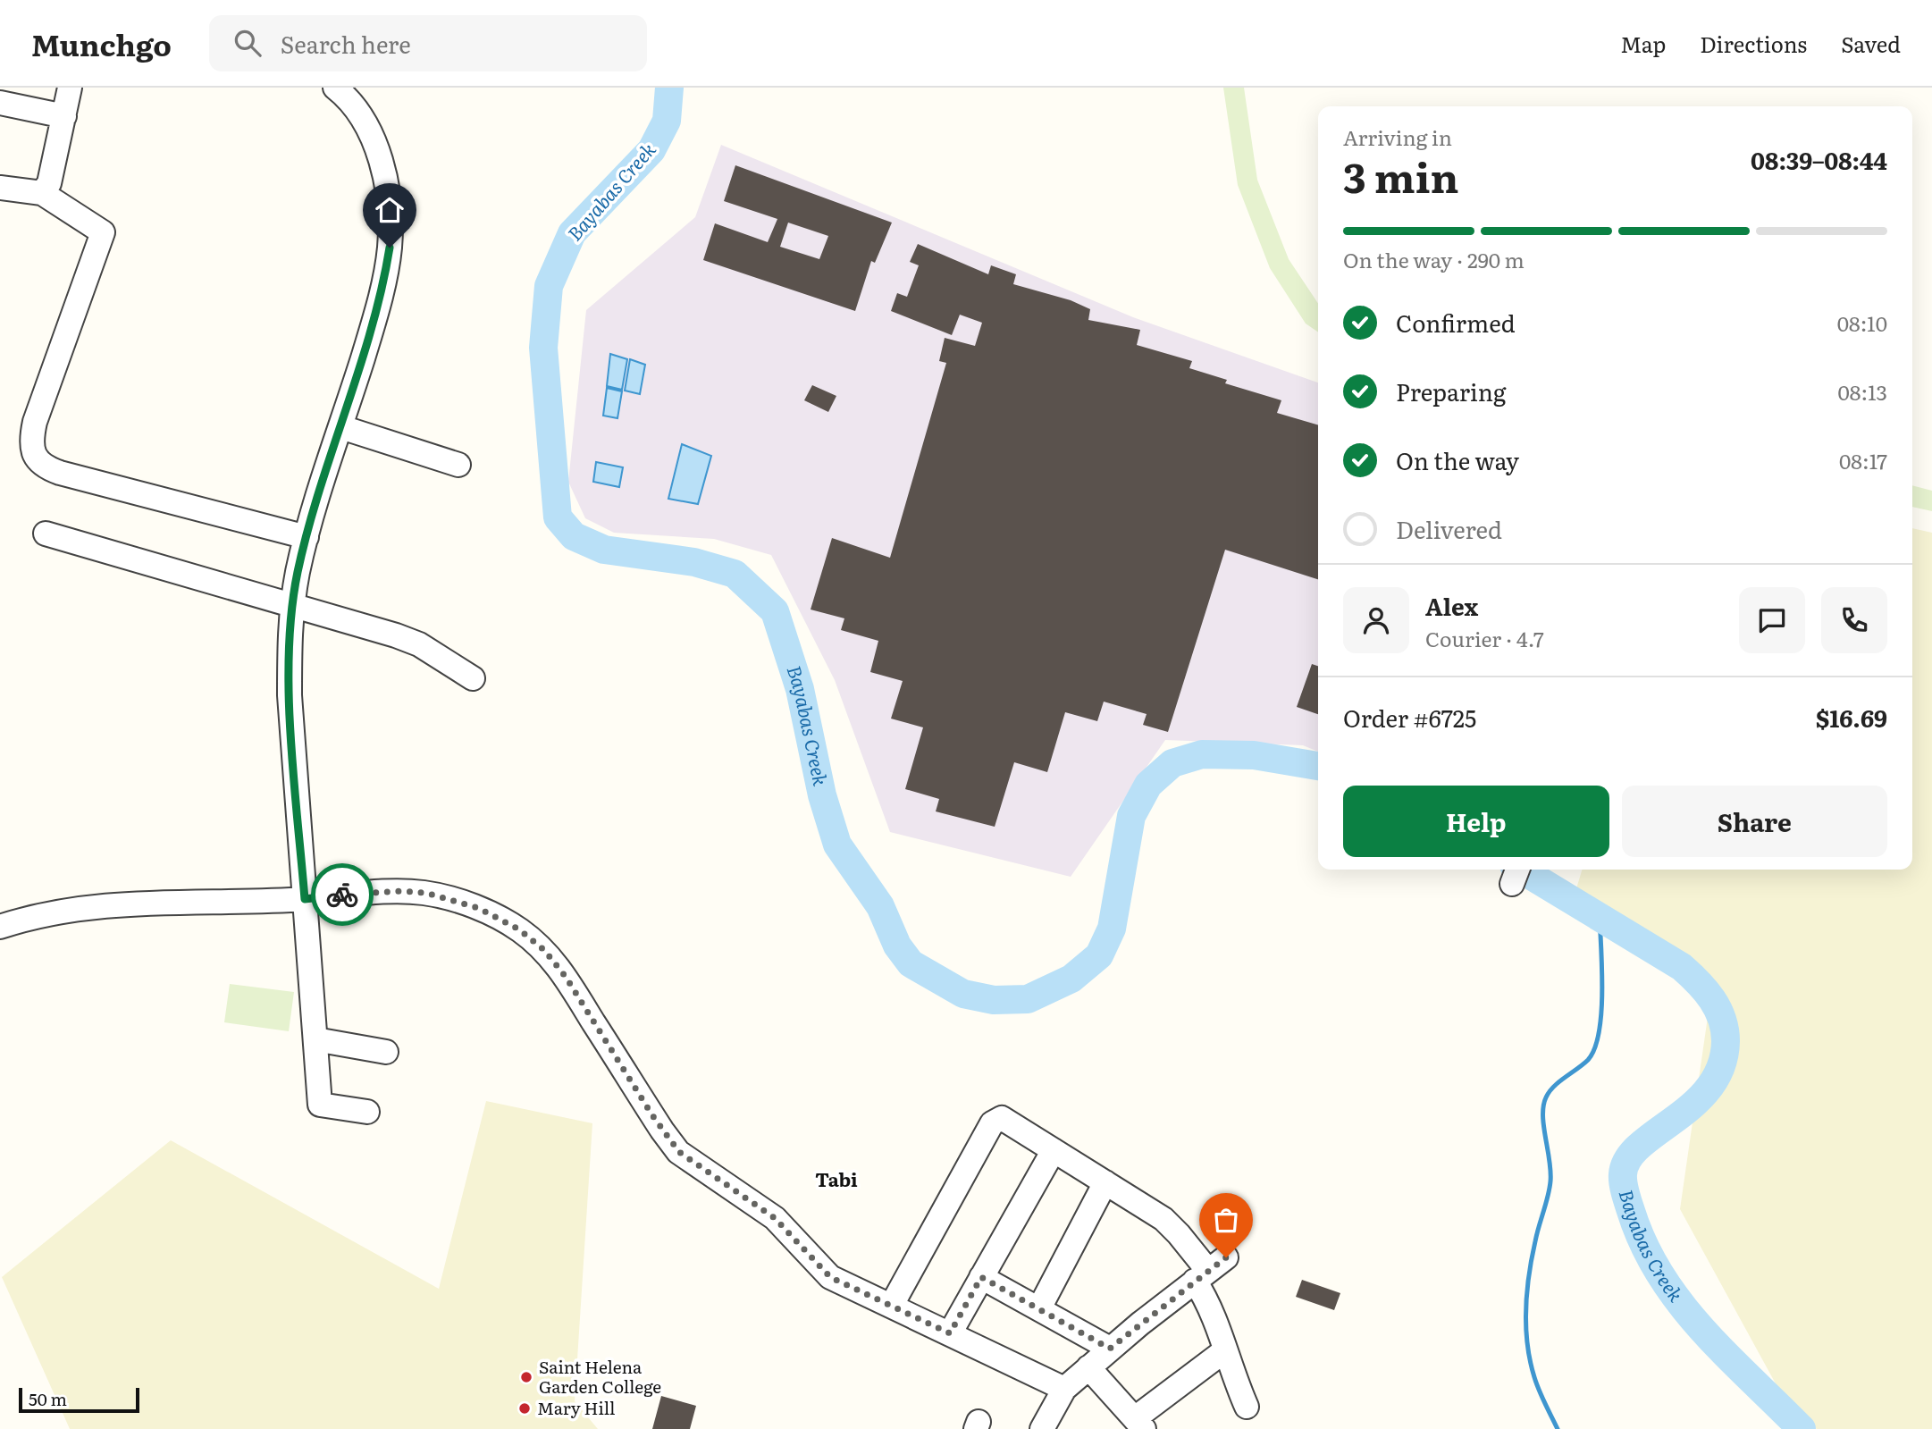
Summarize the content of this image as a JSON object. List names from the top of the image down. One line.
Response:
{"districts":["Tabi"],"water":["Bayabas Creek"],"places":["Saint Helena Garden College","Mary Hill"],"scale_bar":"50 m","page":{"header":"Munchgo","search":"Search here","nav":["Map","Directions","Saved"],"heading":["3 min","Arriving in","08:39–08:44"],"panel":["Alex","Courier · 4.7","Order #6725","$16.69"],"bar":"On the way · 290 m","list":[["Confirmed","08:10"],["Preparing","08:13"],["On the way","08:17"],"Delivered"],"buttons":["Help","Share"],"scale":"50 m"}}
